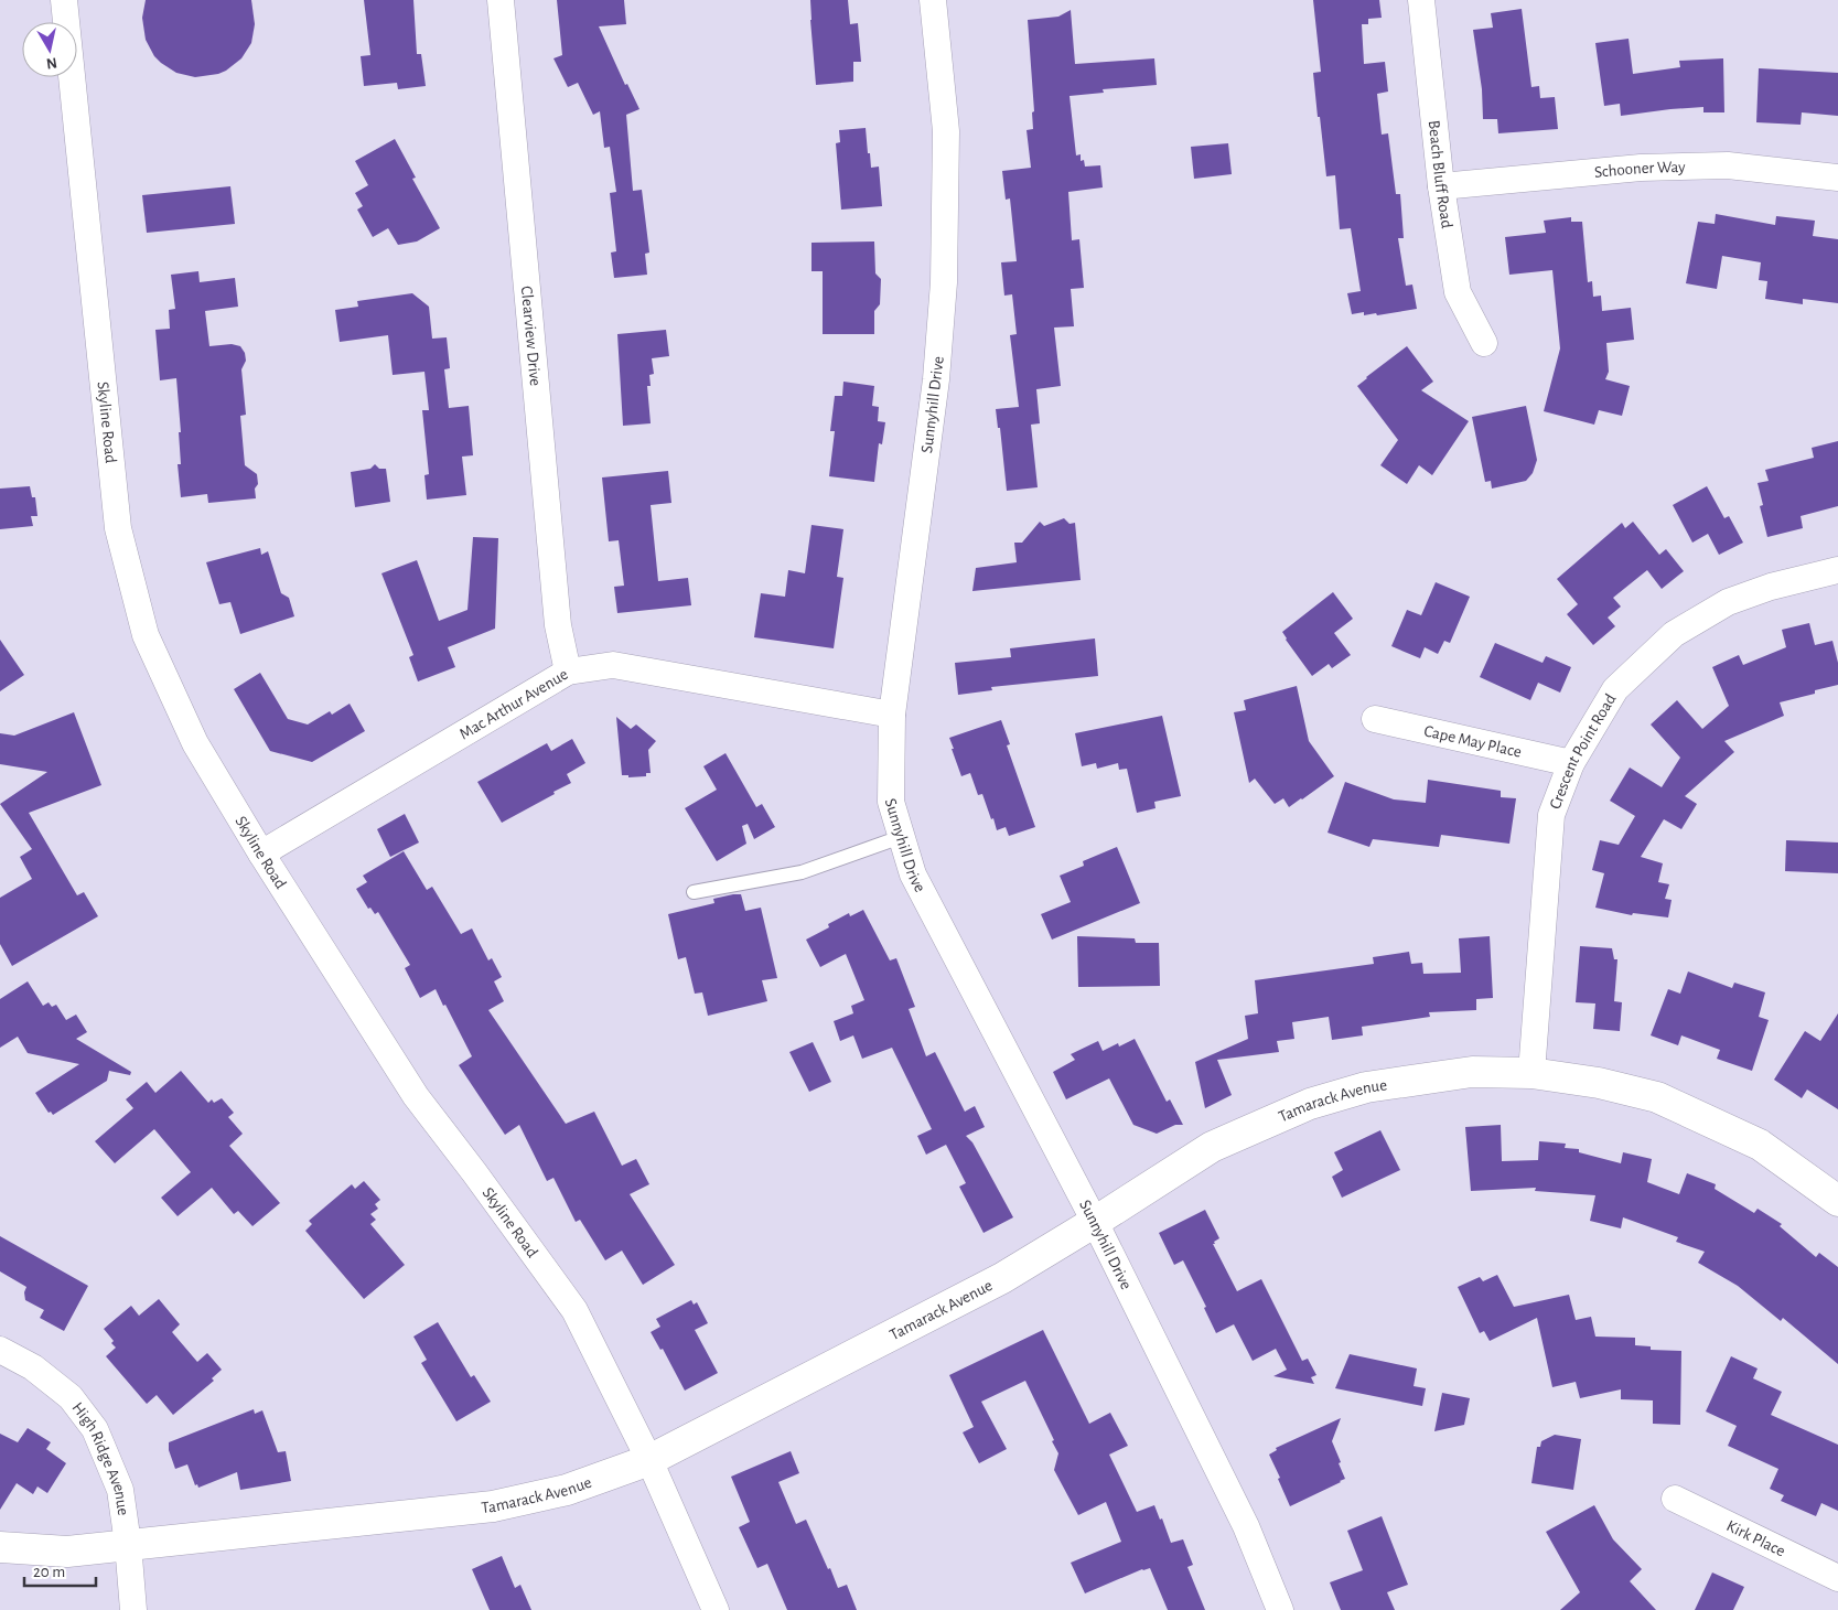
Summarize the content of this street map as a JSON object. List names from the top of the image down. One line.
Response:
{"streets":{"main road":["Tamarack Avenue"],"street":["Schooner Way","Beach Bluff Road","Clearview Drive","Sunnyhill Drive","Skyline Road","Mac Arthur Avenue","Cape May Place","Crescent Point Road","High Ridge Avenue","Kirk Place"]},"crossings":[["Schooner Way","Beach Bluff Road"],["Clearview Drive","Mac Arthur Avenue"],["Sunnyhill Drive","Mac Arthur Avenue"],["Sunnyhill Drive","Tamarack Avenue"],["Skyline Road","Mac Arthur Avenue"],["Skyline Road","Tamarack Avenue"],["Cape May Place","Crescent Point Road"],["Crescent Point Road","Tamarack Avenue"],["Tamarack Avenue","High Ridge Avenue"]],"scale_bar":"20 m","north":"bottom"}
